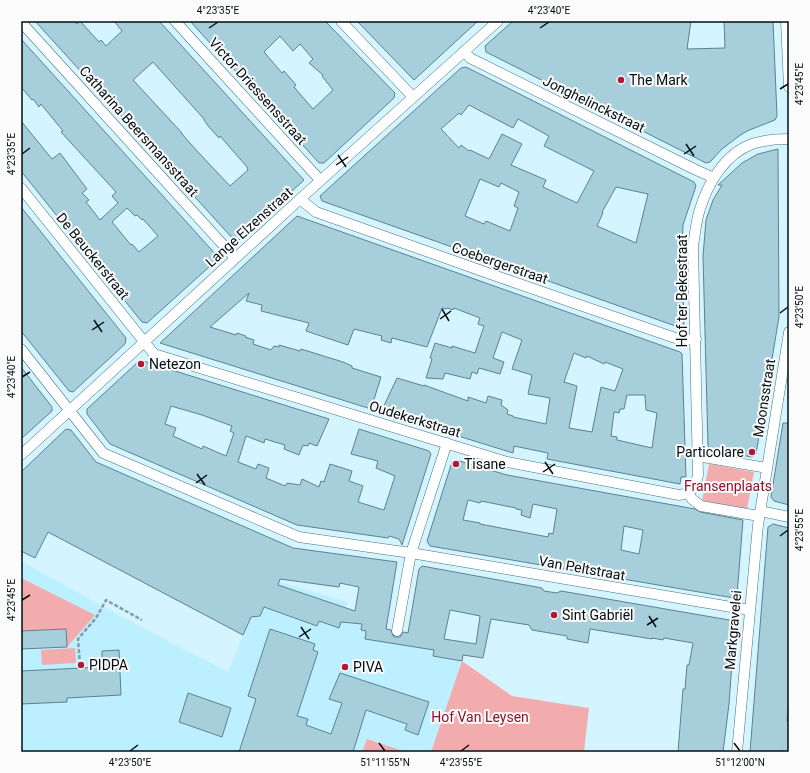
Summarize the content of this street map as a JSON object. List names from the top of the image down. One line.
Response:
{"streets":{"street":["Victor Driessensstraat","Jonghelinckstraat","Catharina Beersmansstraat","Lange Elzenstraat","De Beuckerstraat","Coebergerstraat","Hof ter Bekestraat","Moonsstraat","Oudekerkstraat","Van Peltstraat","Markgravelei"]},"crossings":[["Victor Driessensstraat","Lange Elzenstraat"],["Jonghelinckstraat","Lange Elzenstraat"],["Jonghelinckstraat","Hof ter Bekestraat"],["Catharina Beersmansstraat","Lange Elzenstraat"],["Lange Elzenstraat","De Beuckerstraat"],["Lange Elzenstraat","Coebergerstraat"],["Lange Elzenstraat","Oudekerkstraat"],["Lange Elzenstraat","Van Peltstraat"],["De Beuckerstraat","Oudekerkstraat"],["Coebergerstraat","Hof ter Bekestraat"],["Hof ter Bekestraat","Oudekerkstraat"],["Van Peltstraat","Markgravelei"]],"parks":["Fransenplaats","Hof Van Leysen"],"places":["The Mark","Netezon","Particolare","Tisane","Sint Gabriël","PIDPA","PIVA"],"coordinates":["4°23'35\"E","4°23'40\"E","4°23'45\"E","4°23'50\"E","4°23'55\"E","51°11'55\"N","51°12'00\"N"]}
